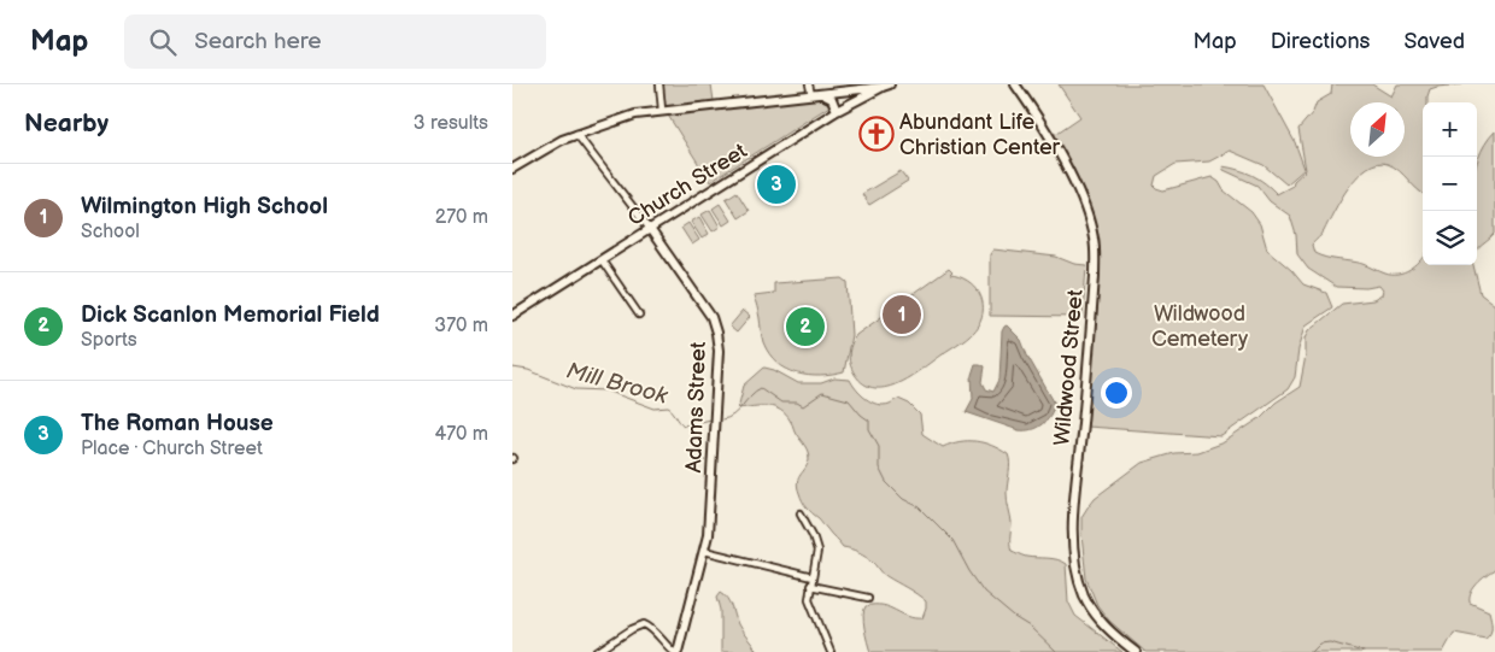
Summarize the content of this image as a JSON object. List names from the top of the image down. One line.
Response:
{"streets":{"street":["Church Street","Wildwood Street","Adams Street"]},"crossings":[["Church Street","Adams Street"]],"water":["Mill Brook"],"parks":["Wildwood Cemetery"],"places":{"church":["Abundant Life Christian Center"]},"north":"top right","page":{"header":"Map","search":"Search here","nav":["Map","Directions","Saved"],"heading":["Nearby","3 results"],"map_buttons":["+","−"],"list":[{"mark":"1","name":"Wilmington High School","note":"School","value":"270 m"},{"mark":"2","name":"Dick Scanlon Memorial Field","note":"Sports","value":"370 m"},{"mark":"3","name":"The Roman House","note":"Place · Church Street","value":"470 m"}],"pins":["3","1","2"]}}
